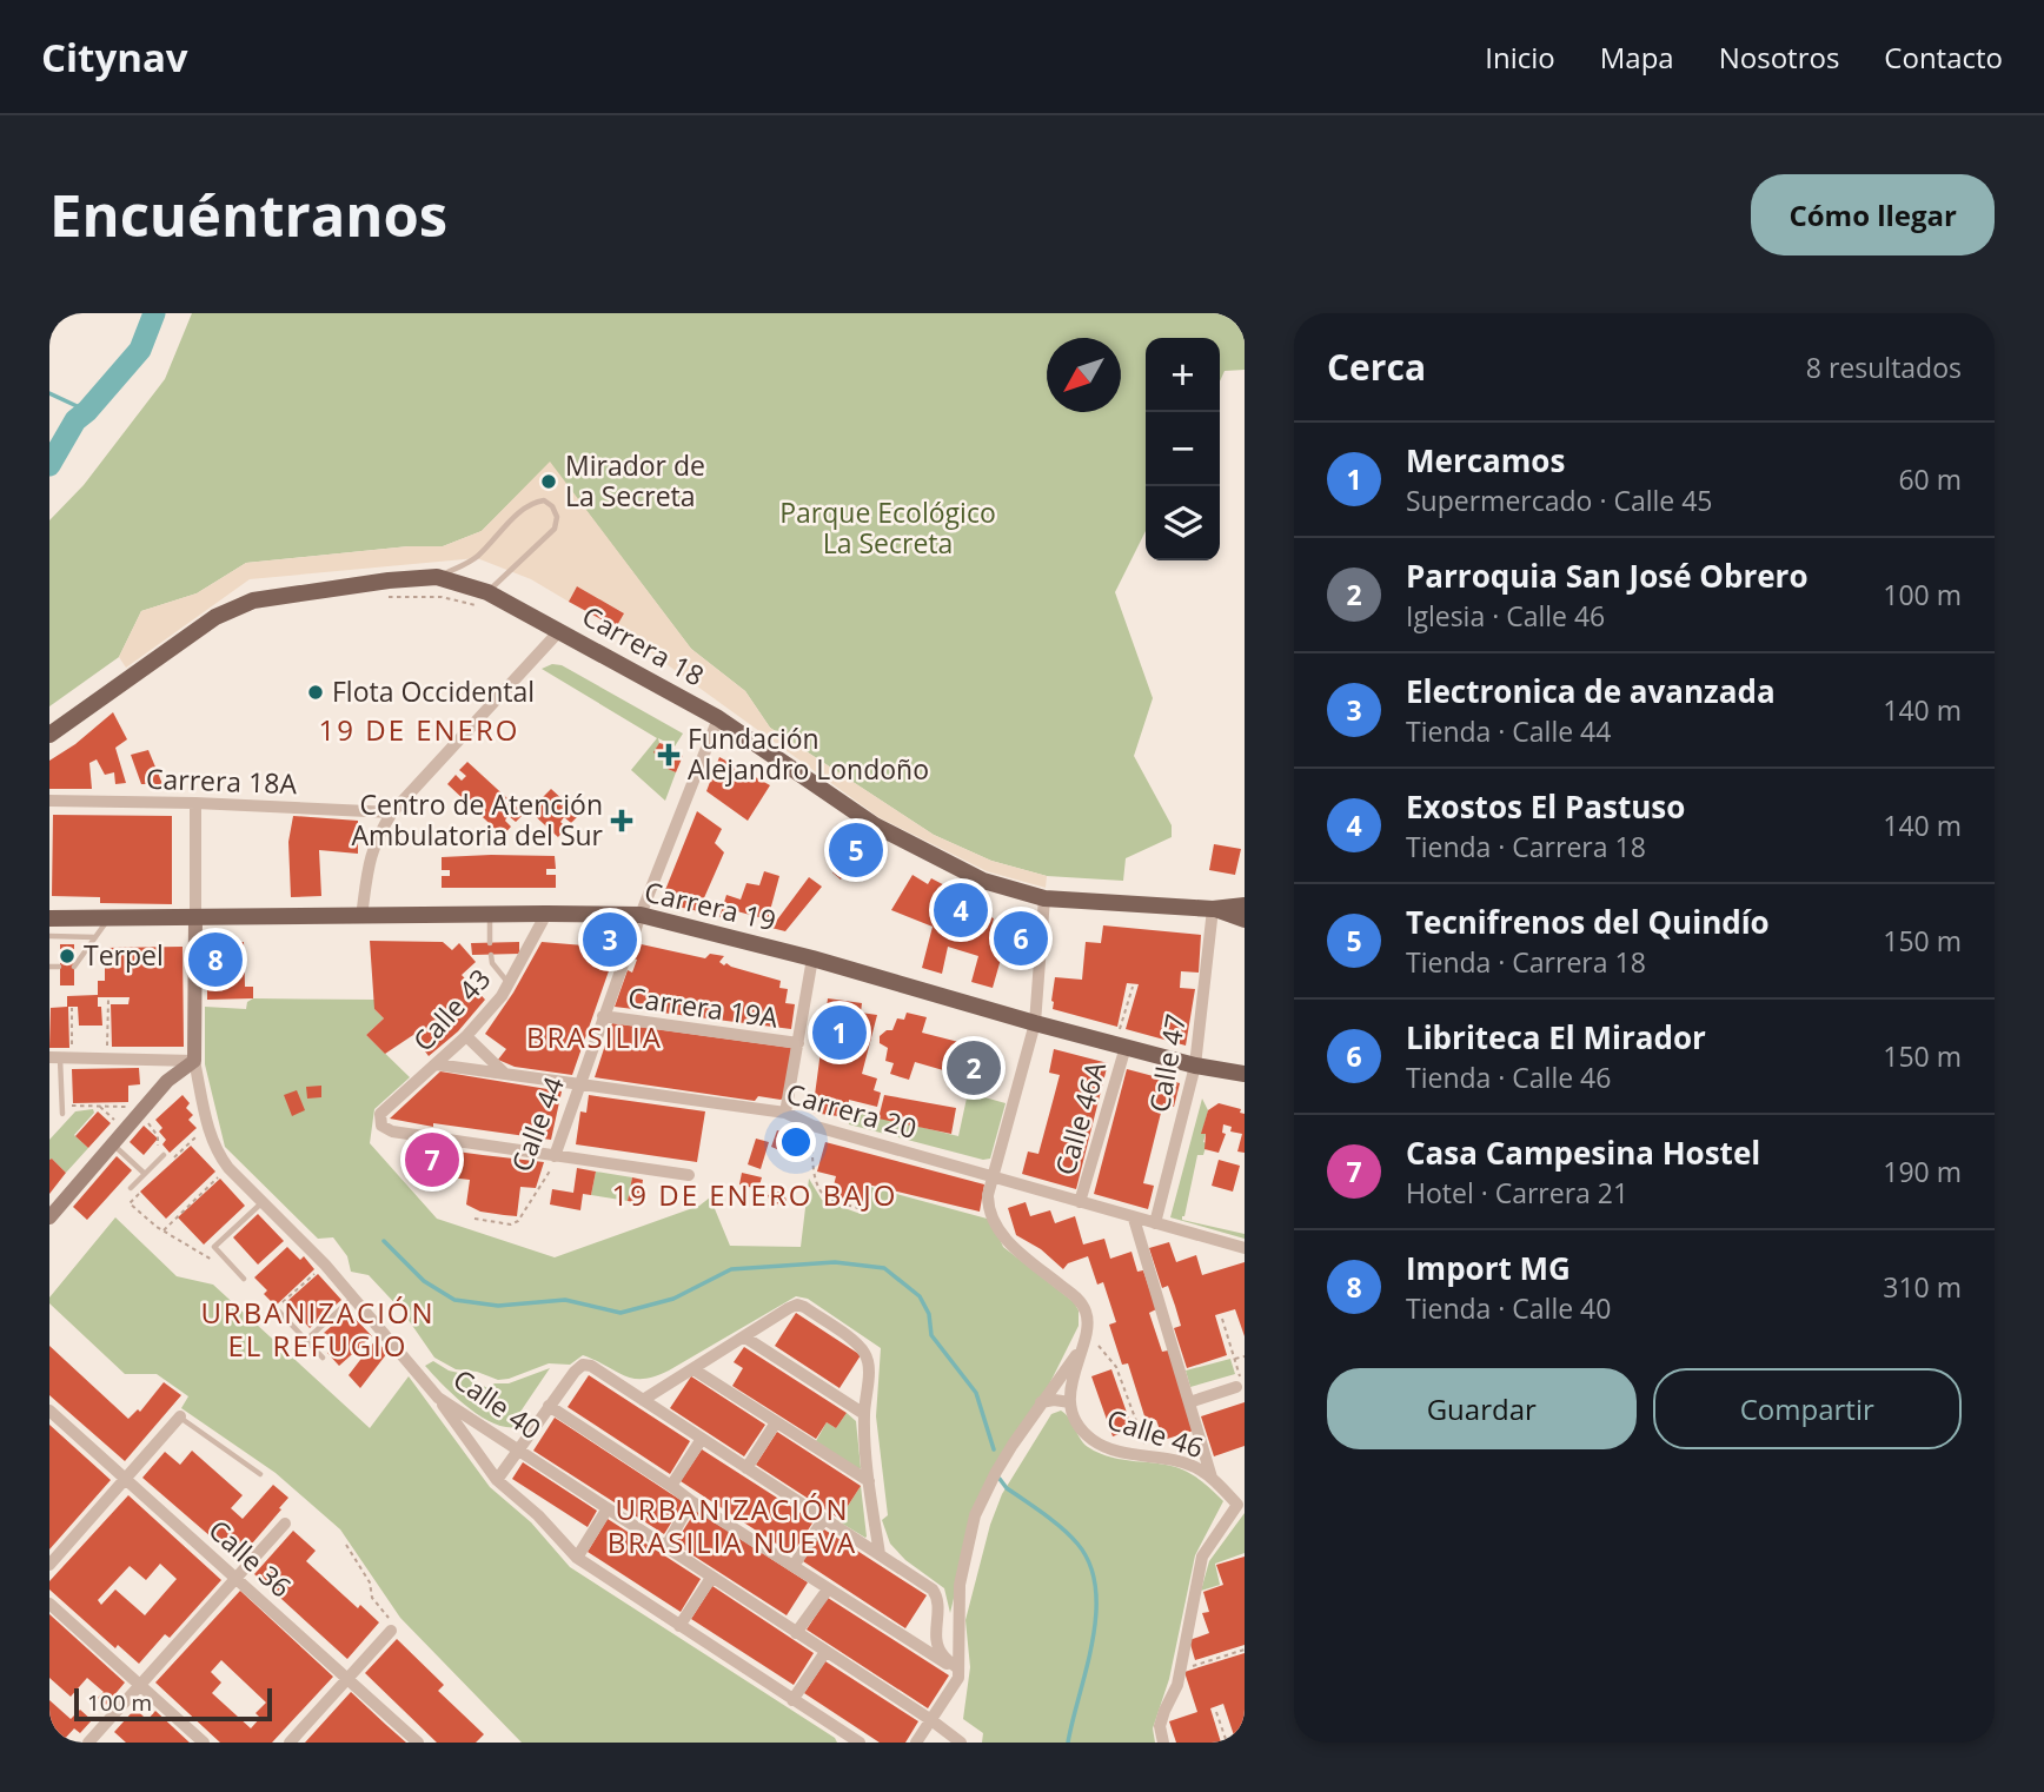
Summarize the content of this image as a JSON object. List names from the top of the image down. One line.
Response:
{"streets":{"main road":["Carrera 18","Carrera 19"],"street":["Carrera 18A","Carrera 19A","Calle 43","Calle 47","Carrera 20","Calle 46A","Calle 44","Calle 40","Calle 46","Calle 36"]},"crossings":[["Carrera 18","Calle 47"],["Carrera 18","Calle 44"],["Carrera 18A","Calle 40"],["Carrera 19","Calle 43"],["Carrera 19","Calle 47"],["Carrera 19","Calle 46A"],["Carrera 19","Calle 44"],["Carrera 19","Calle 40"],["Carrera 19A","Calle 44"],["Calle 43","Carrera 20"],["Calle 43","Calle 44"],["Calle 47","Carrera 20"],["Carrera 20","Calle 46A"],["Carrera 20","Calle 44"]],"districts":["19 DE ENERO","BRASILIA","19 DE ENERO BAJO","URBANIZACIÓN EL REFUGIO","URBANIZACIÓN BRASILIA NUEVA"],"parks":["Parque Ecológico La Secreta"],"places":{"other":["Mirador de La Secreta","Flota Occidental","Terpel"],"health":["Fundación Alejandro Londoño","Centro de Atención Ambulatoria del Sur"]},"scale_bar":"100 m","north":"bottom left","page":{"header":"Citynav","nav":["Inicio","Mapa","Nosotros","Contacto"],"buttons":["Cómo llegar",["Guardar","Compartir"]],"title":"Encuéntranos","heading":["Cerca","8 resultados"],"map_buttons":["+","−"],"list":[{"mark":"1","name":"Mercamos","note":"Supermercado · Calle 45","value":"60 m"},{"mark":"2","name":"Parroquia San José Obrero","note":"Iglesia · Calle 46","value":"100 m"},{"mark":"3","name":"Electronica de avanzada","note":"Tienda · Calle 44","value":"140 m"},{"mark":"4","name":"Exostos El Pastuso","note":"Tienda · Carrera 18","value":"140 m"},{"mark":"5","name":"Tecnifrenos del Quindío","note":"Tienda · Carrera 18","value":"150 m"},{"mark":"6","name":"Libriteca El Mirador","note":"Tienda · Calle 46","value":"150 m"},{"mark":"7","name":"Casa Campesina Hostel","note":"Hotel · Carrera 21","value":"190 m"},{"mark":"8","name":"Import MG","note":"Tienda · Calle 40","value":"310 m"}],"pins":["5","4","6","3","8","1","2","7"],"scale":"100 m"}}
